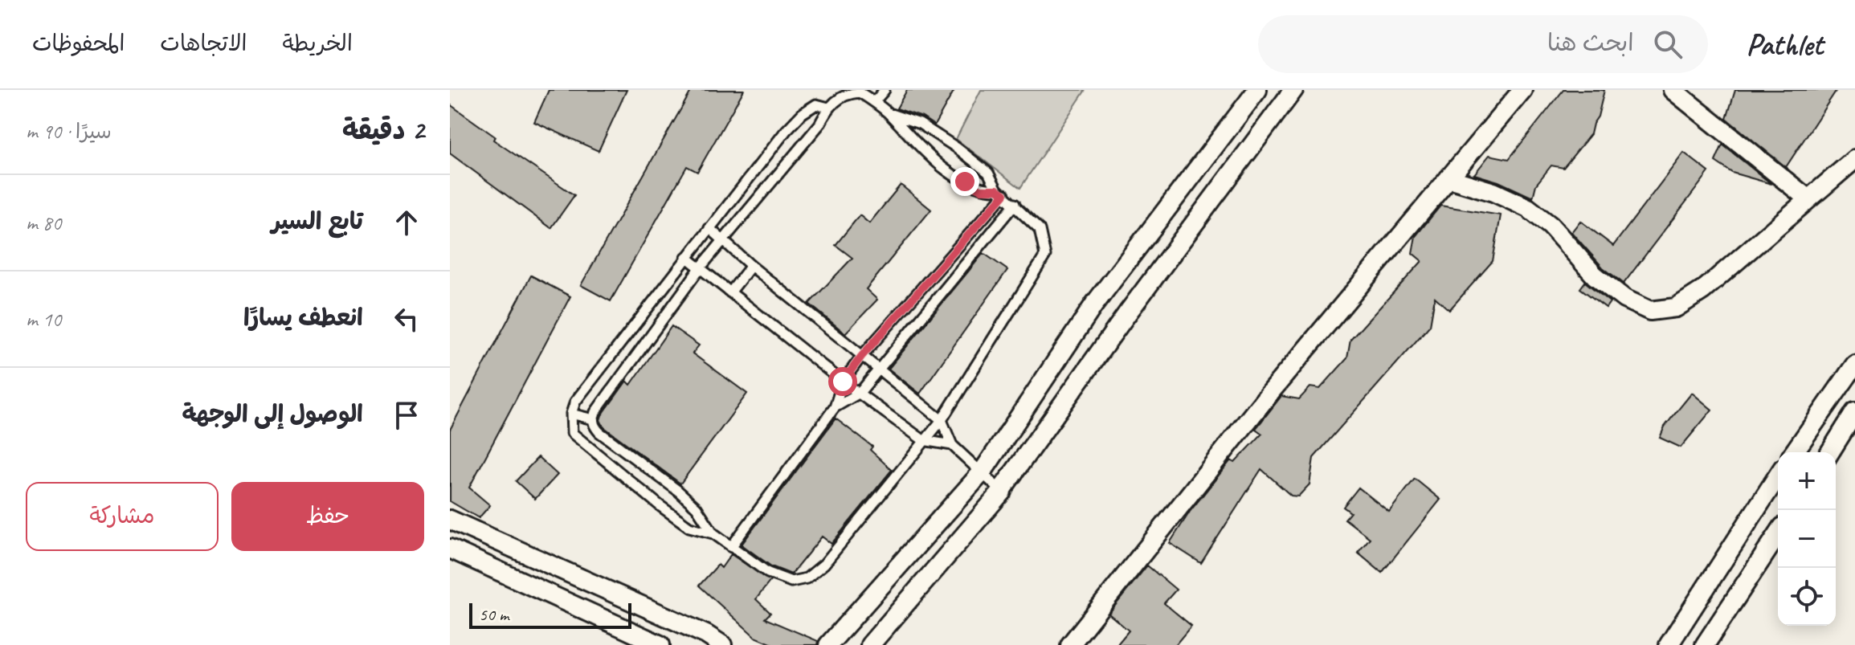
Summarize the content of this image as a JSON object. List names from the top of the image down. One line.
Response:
{"scale_bar":"50 m","page":{"header":"Pathlet","search":"ابحث هنا","nav":["الخريطة","الاتجاهات","المحفوظات"],"heading":["2 دقيقة","سيرًا · 90 m"],"list":[["تابع السير","80 m"],["انعطف يسارًا","10 m"],"الوصول إلى الوجهة"],"map_buttons":["+","−"],"buttons":["حفظ","مشاركة"],"scale":"50 m"}}
